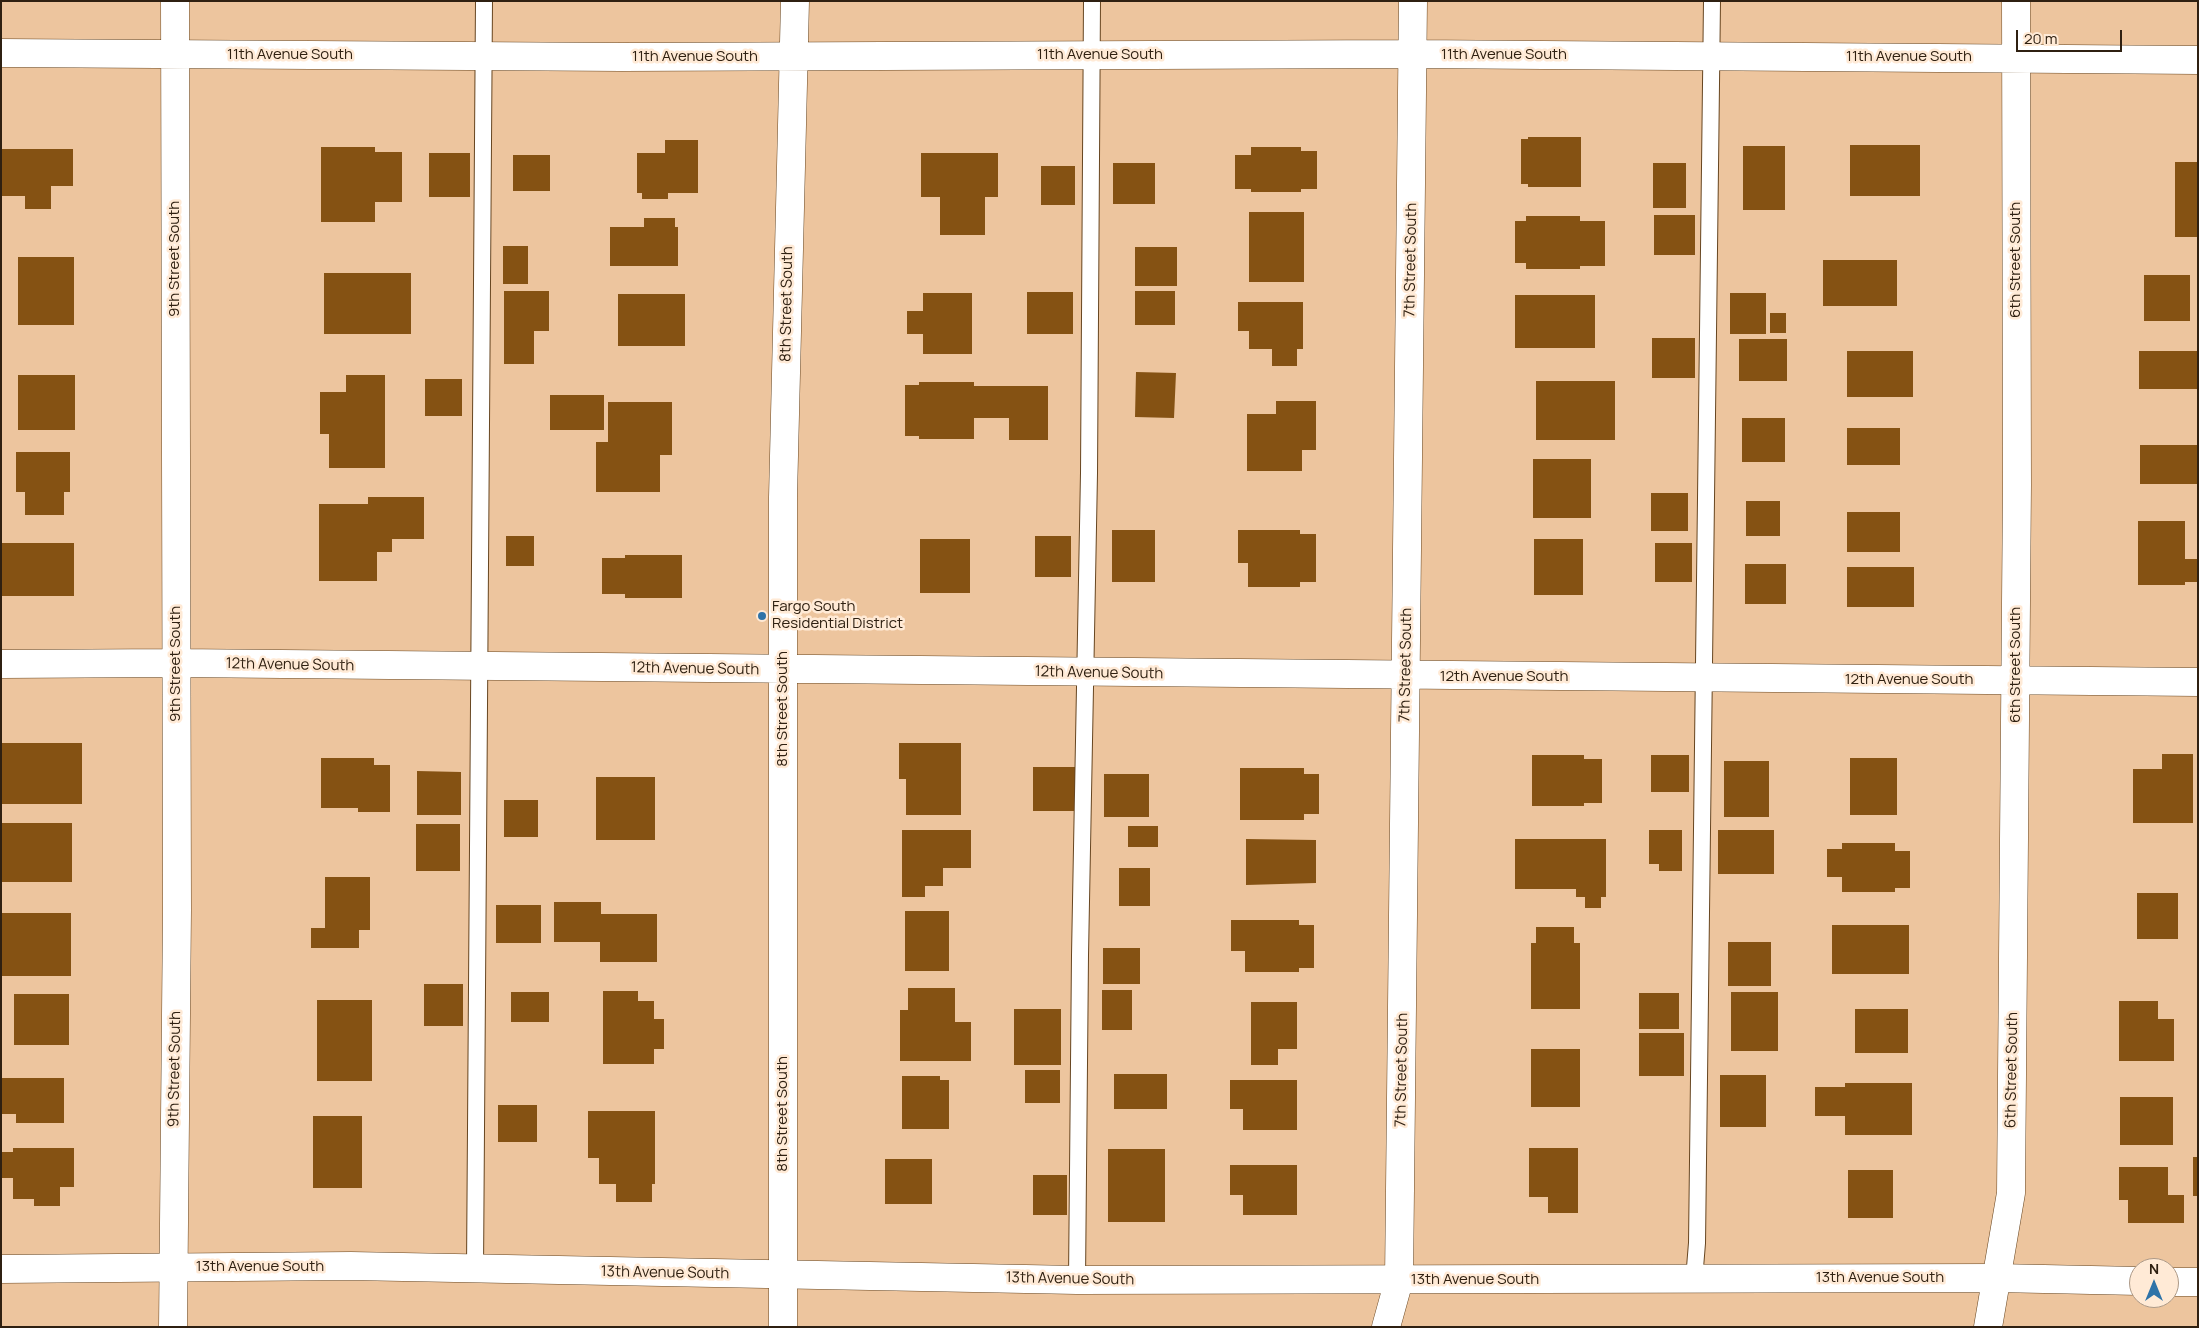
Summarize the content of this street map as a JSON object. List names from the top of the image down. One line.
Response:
{"streets":{"street":["11th Avenue South","9th Street South","7th Street South","6th Street South","8th Street South","12th Avenue South","13th Avenue South"]},"crossings":[["11th Avenue South","9th Street South"],["11th Avenue South","7th Street South"],["11th Avenue South","6th Street South"],["11th Avenue South","8th Street South"],["9th Street South","12th Avenue South"],["9th Street South","13th Avenue South"],["7th Street South","12th Avenue South"],["7th Street South","13th Avenue South"],["6th Street South","12th Avenue South"],["6th Street South","13th Avenue South"],["8th Street South","12th Avenue South"],["8th Street South","13th Avenue South"]],"places":["Fargo South Residential District"],"scale_bar":"20 m","north":"top"}
